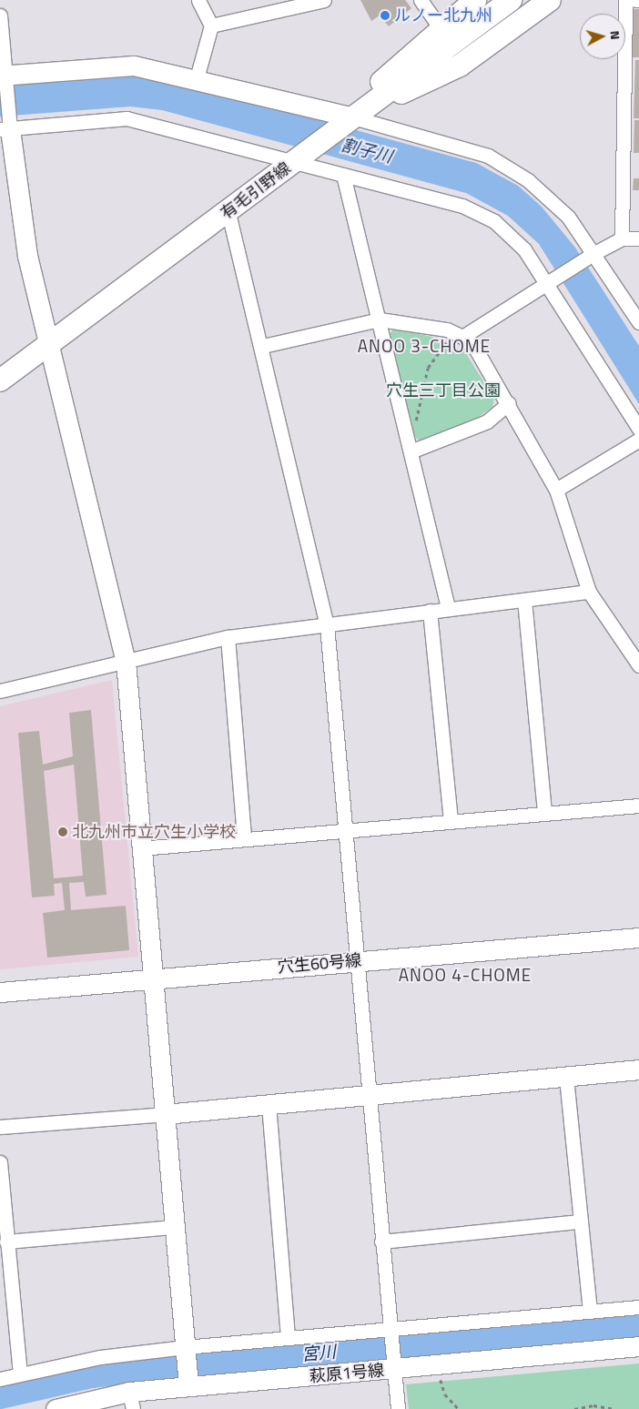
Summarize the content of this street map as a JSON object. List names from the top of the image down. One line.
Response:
{"streets":{"main road":["有毛引野線"],"street":["穴生60号線","萩原1号線"]},"districts":["ANOO 3-CHOME","ANOO 4-CHOME"],"water":["割子川","宮川"],"parks":["穴生三丁目公園"],"places":["ルノー北九州","北九州市立穴生小学校"],"north":"right"}
